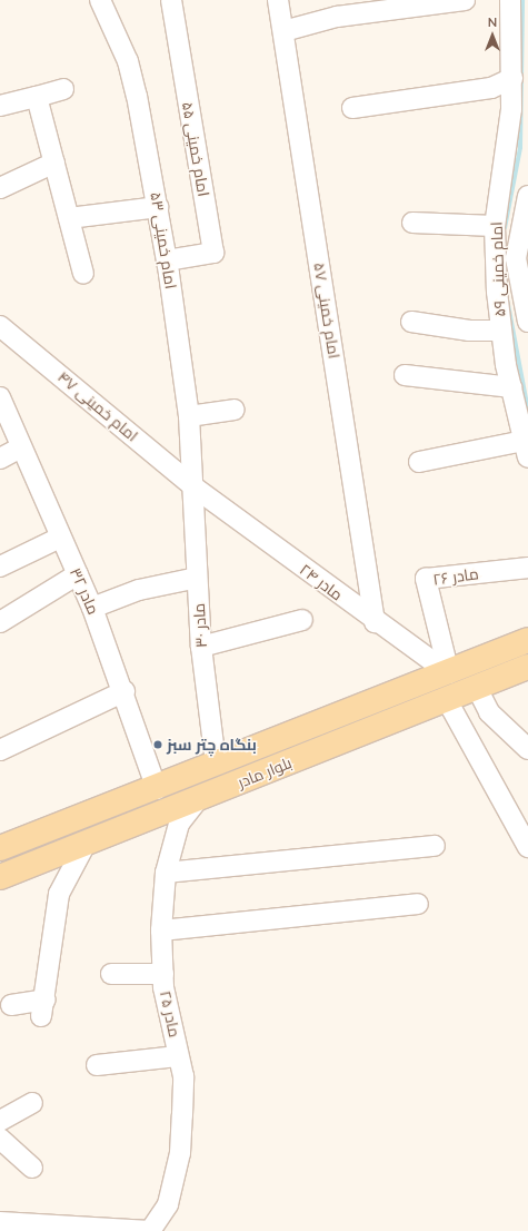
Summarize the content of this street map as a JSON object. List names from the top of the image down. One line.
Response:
{"streets":{"main road":["بلوار مادر"],"street":["امام خمینی ۵۵","امام خمینی ۵۳","امام خمینی ۵۹","امام خمینی ۵۷","امام خمینی ۴۷","مادر ۲۶","مادر ۲۴","مادر ۳۲","مادر ۳۰","مادر ۲۵"]},"crossings":[["امام خمینی ۵۵","امام خمینی ۵۳"],["امام خمینی ۵۳","امام خمینی ۴۷"],["امام خمینی ۵۳","مادر ۲۴"],["امام خمینی ۵۳","مادر ۳۰"],["امام خمینی ۵۷","مادر ۲۴"],["امام خمینی ۴۷","مادر ۲۴"],["امام خمینی ۴۷","مادر ۳۰"],["مادر ۲۶","مادر ۲۴"],["مادر ۲۶","بلوار مادر"],["مادر ۲۴","مادر ۳۰"],["مادر ۲۴","بلوار مادر"],["مادر ۳۲","بلوار مادر"],["مادر ۳۰","بلوار مادر"],["بلوار مادر","مادر ۲۵"]],"places":["بنگاه چتر سبز"],"north":"top"}
